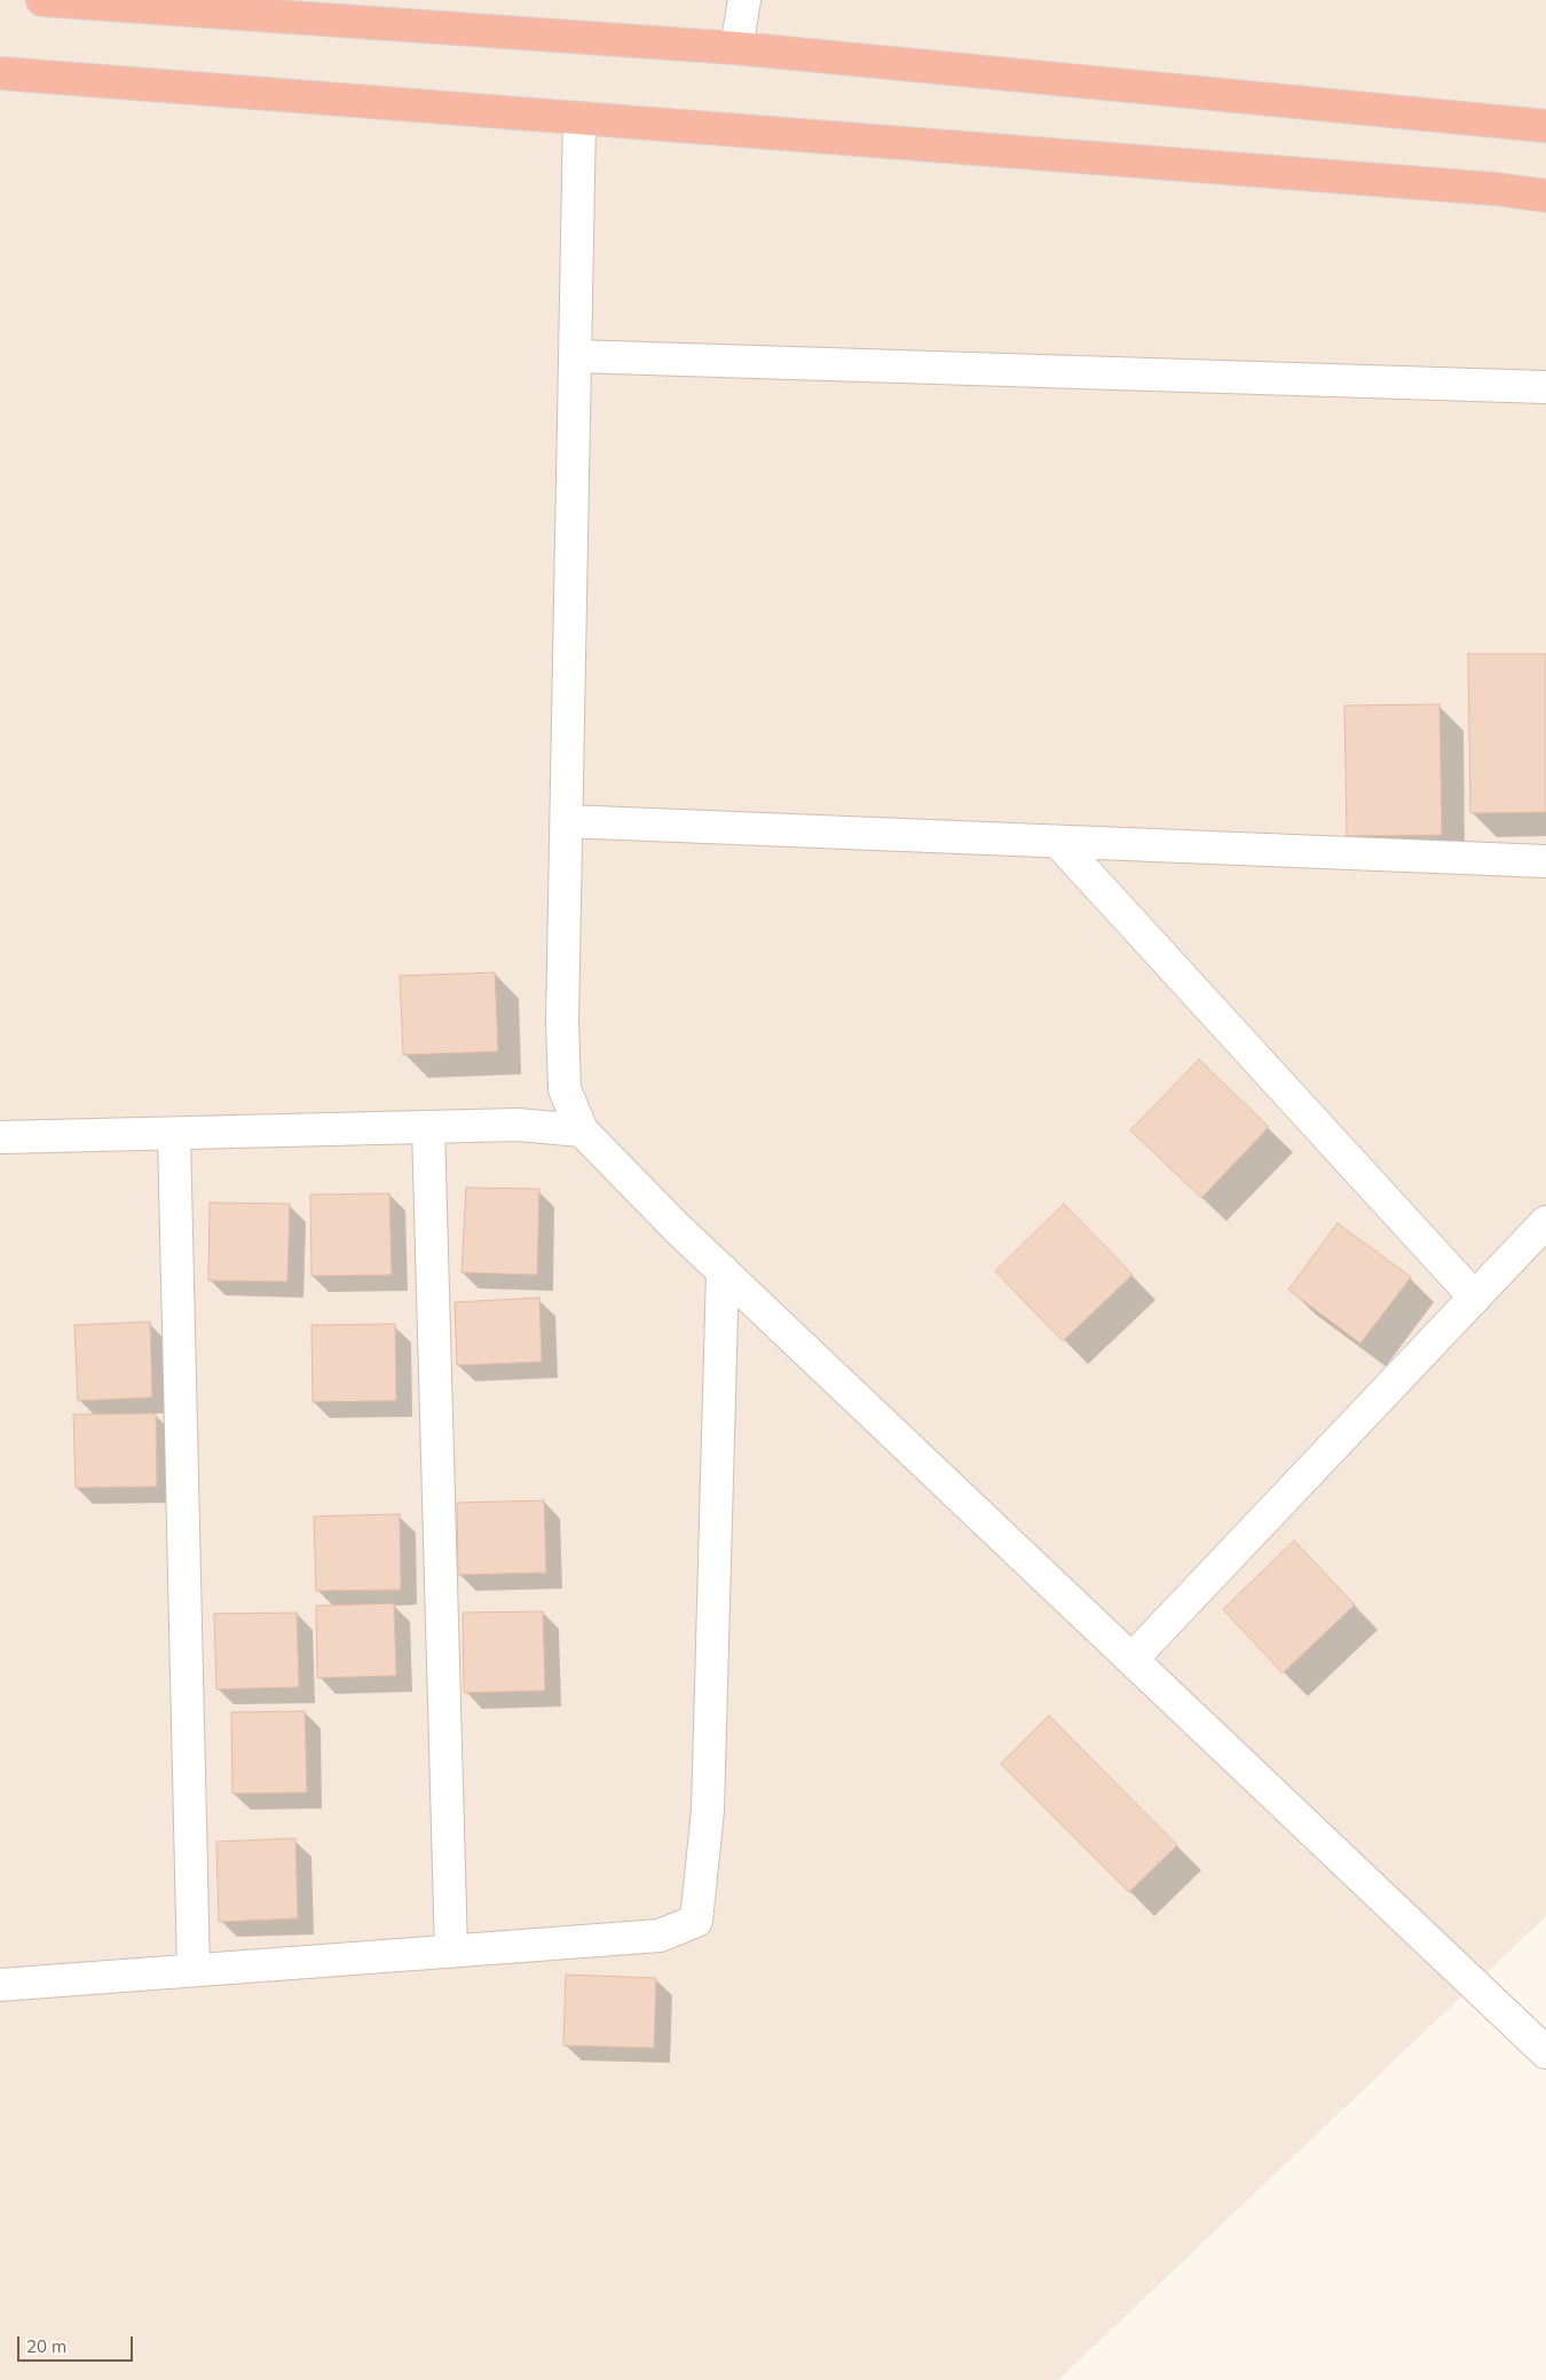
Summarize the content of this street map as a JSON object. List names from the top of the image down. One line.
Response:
{"scale_bar":"20 m"}
